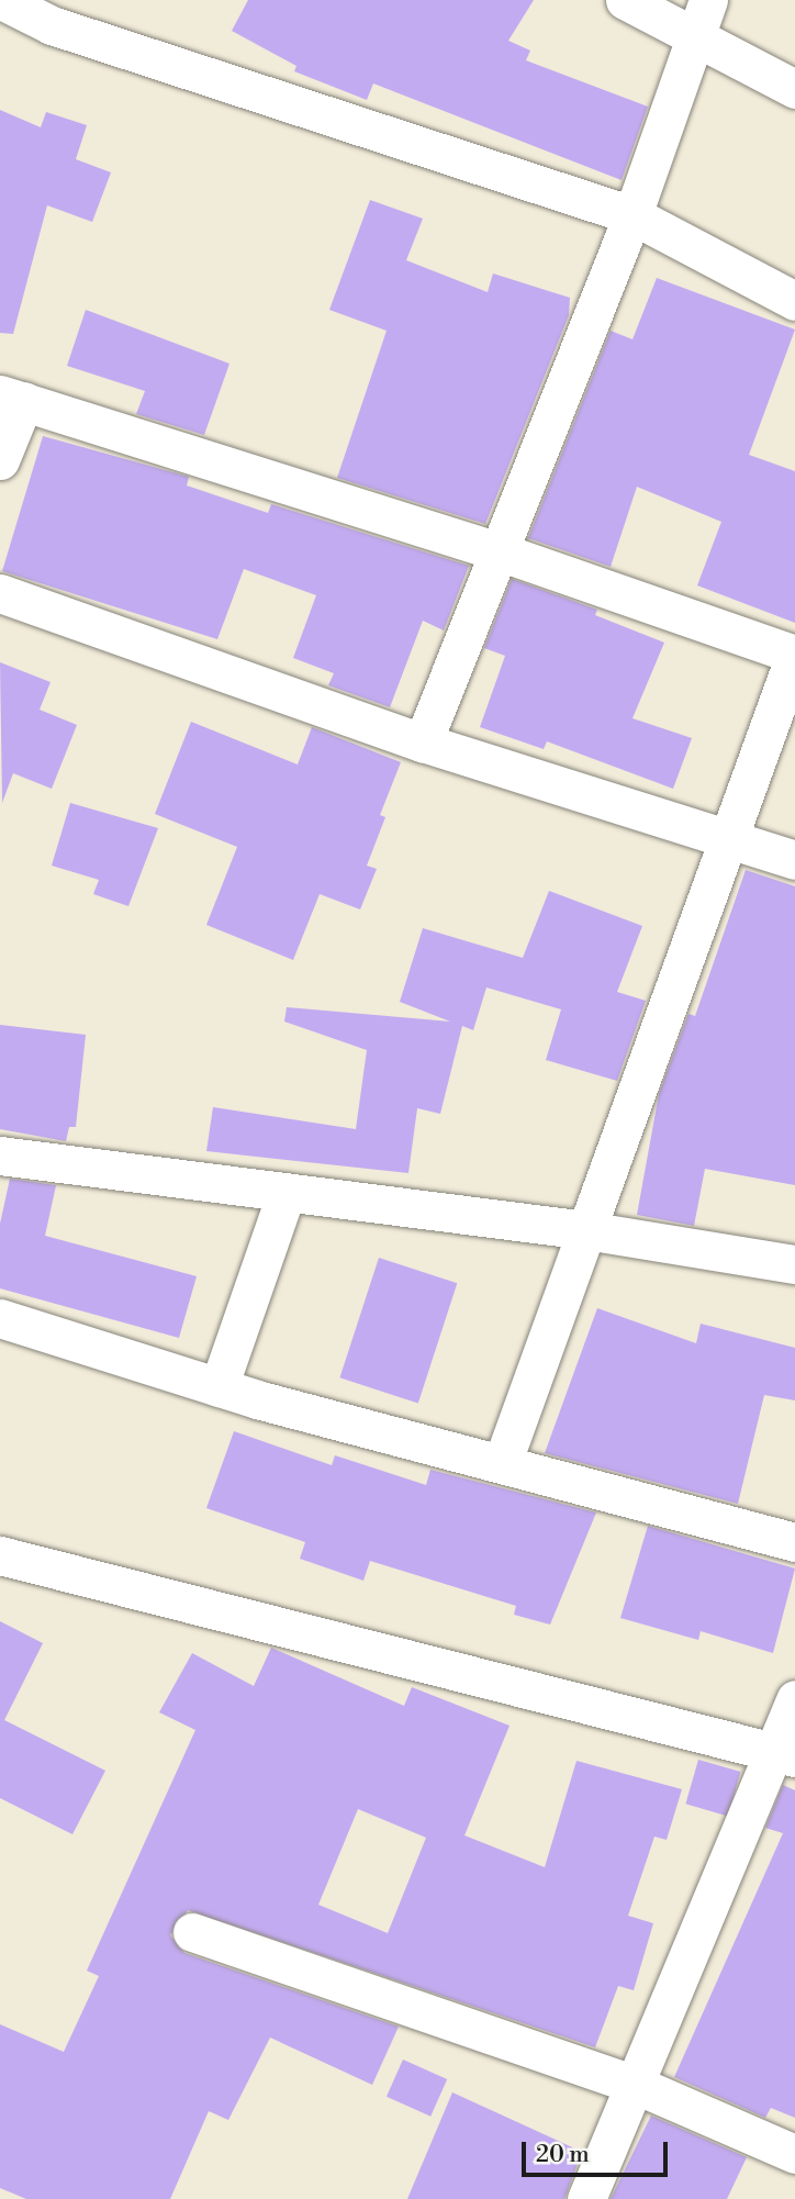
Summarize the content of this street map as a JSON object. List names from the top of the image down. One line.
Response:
{"scale_bar":"20 m"}
